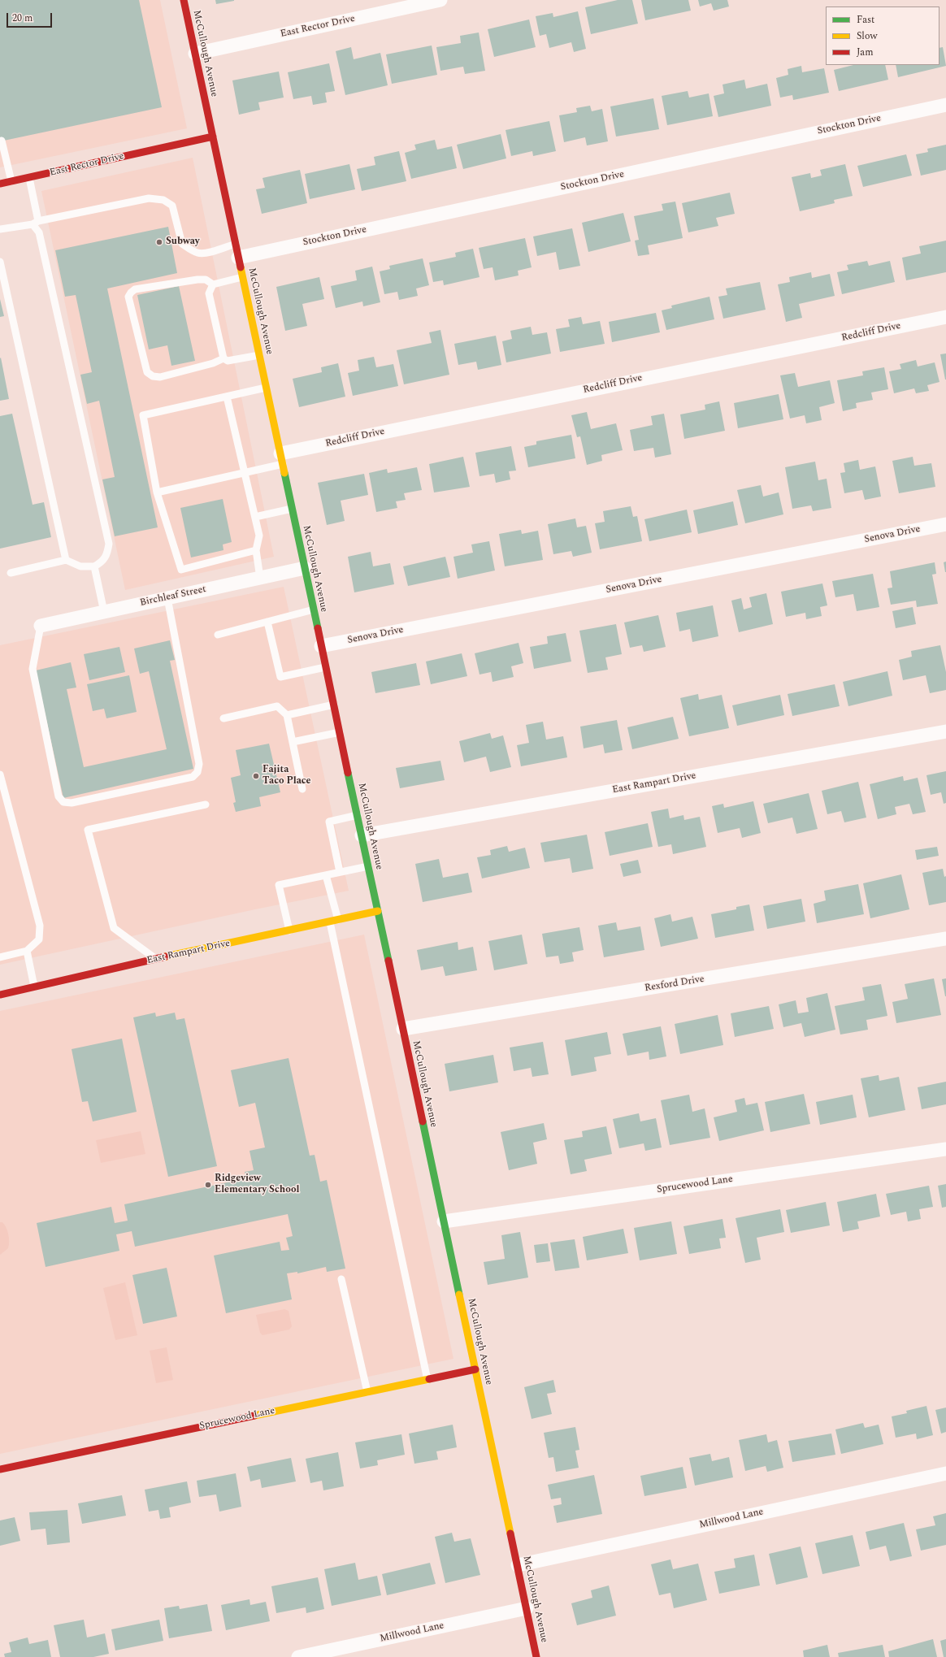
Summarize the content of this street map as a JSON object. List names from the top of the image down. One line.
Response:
{"streets":{"main road":["East Rector Drive","McCullough Avenue","East Rampart Drive","Sprucewood Lane"],"street":["Stockton Drive","Redcliff Drive","Senova Drive","Birchleaf Street","Rexford Drive","Millwood Lane"]},"crossings":[["East Rector Drive","McCullough Avenue"],["McCullough Avenue","Stockton Drive"],["McCullough Avenue","Redcliff Drive"],["McCullough Avenue","Senova Drive"],["McCullough Avenue","Birchleaf Street"],["McCullough Avenue","East Rampart Drive"],["McCullough Avenue","Rexford Drive"],["McCullough Avenue","Sprucewood Lane"],["McCullough Avenue","Millwood Lane"]],"places":["Subway","Fajita Taco Place","Ridgeview Elementary School"],"legend":["Fast","Slow","Jam"],"scale_bar":"20 m"}
